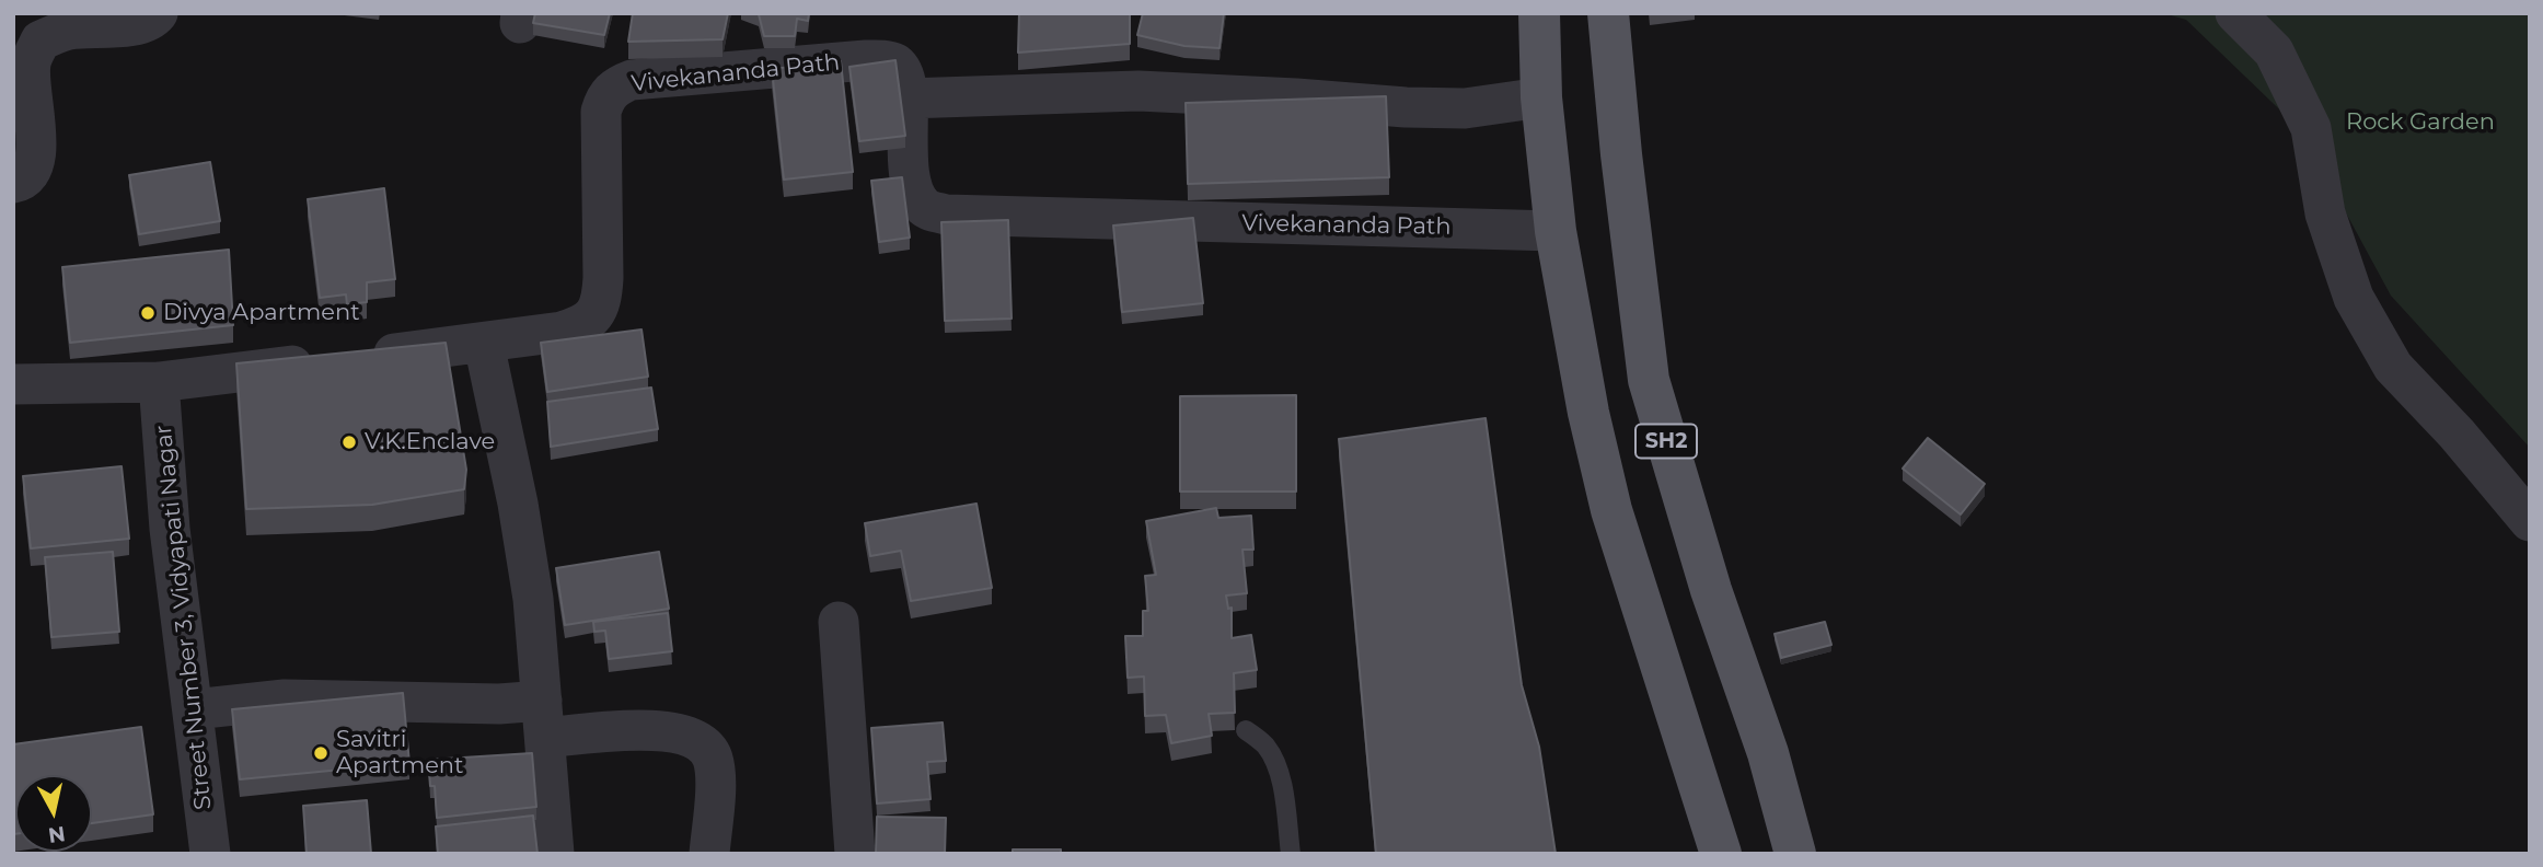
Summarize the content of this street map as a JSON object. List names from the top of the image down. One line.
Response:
{"streets":{"main road":["SH2"],"street":["Vivekananda Path","Street Number 3, Vidyapati Nagar"]},"parks":["Rock Garden"],"places":["Divya Apartment","V.K.Enclave","Savitri Apartment"],"north":"bottom"}
